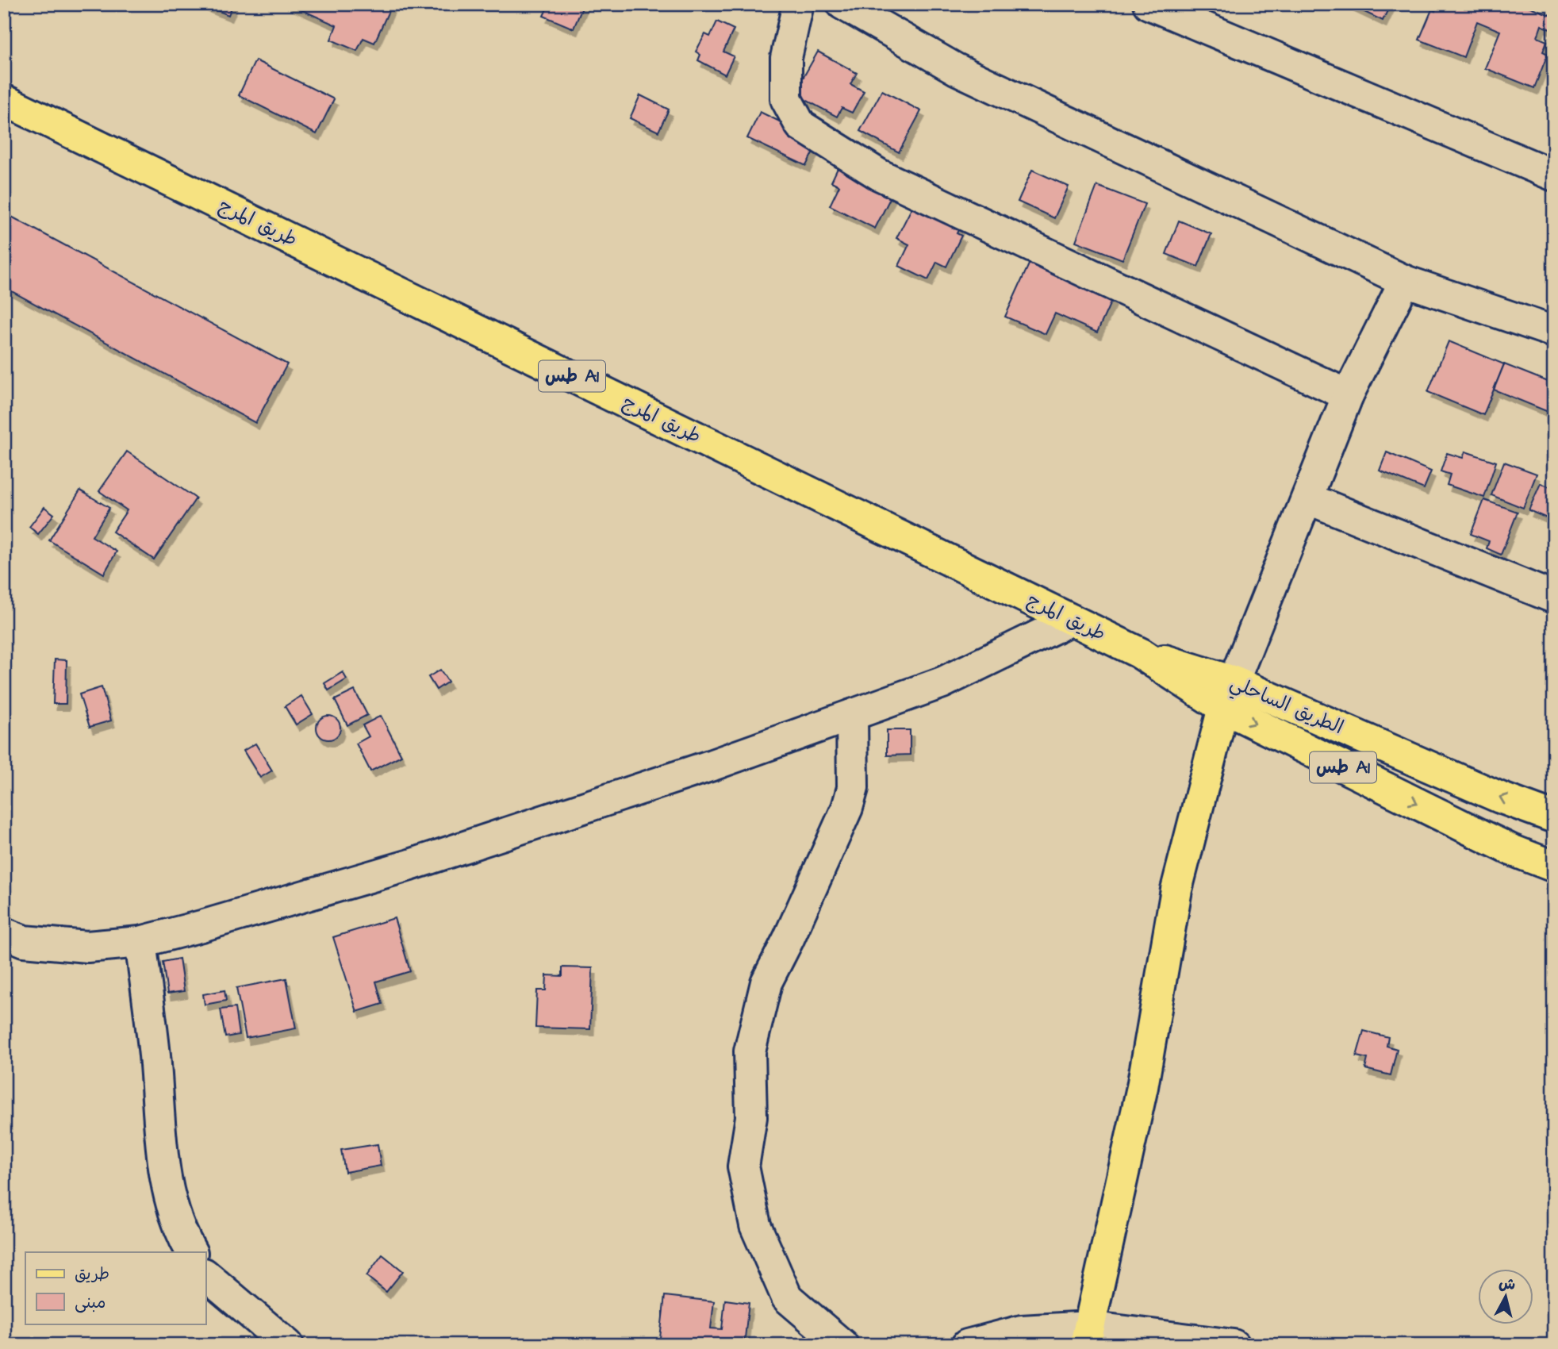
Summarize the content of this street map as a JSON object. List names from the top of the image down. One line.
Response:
{"streets":{"main road":["طريق المرج","طس A1","الطريق الساحلي"]},"crossings":[["طريق المرج","الطريق الساحلي"],["طس A1","الطريق الساحلي"]],"legend":["طريق","مبنى"],"north":"top"}
